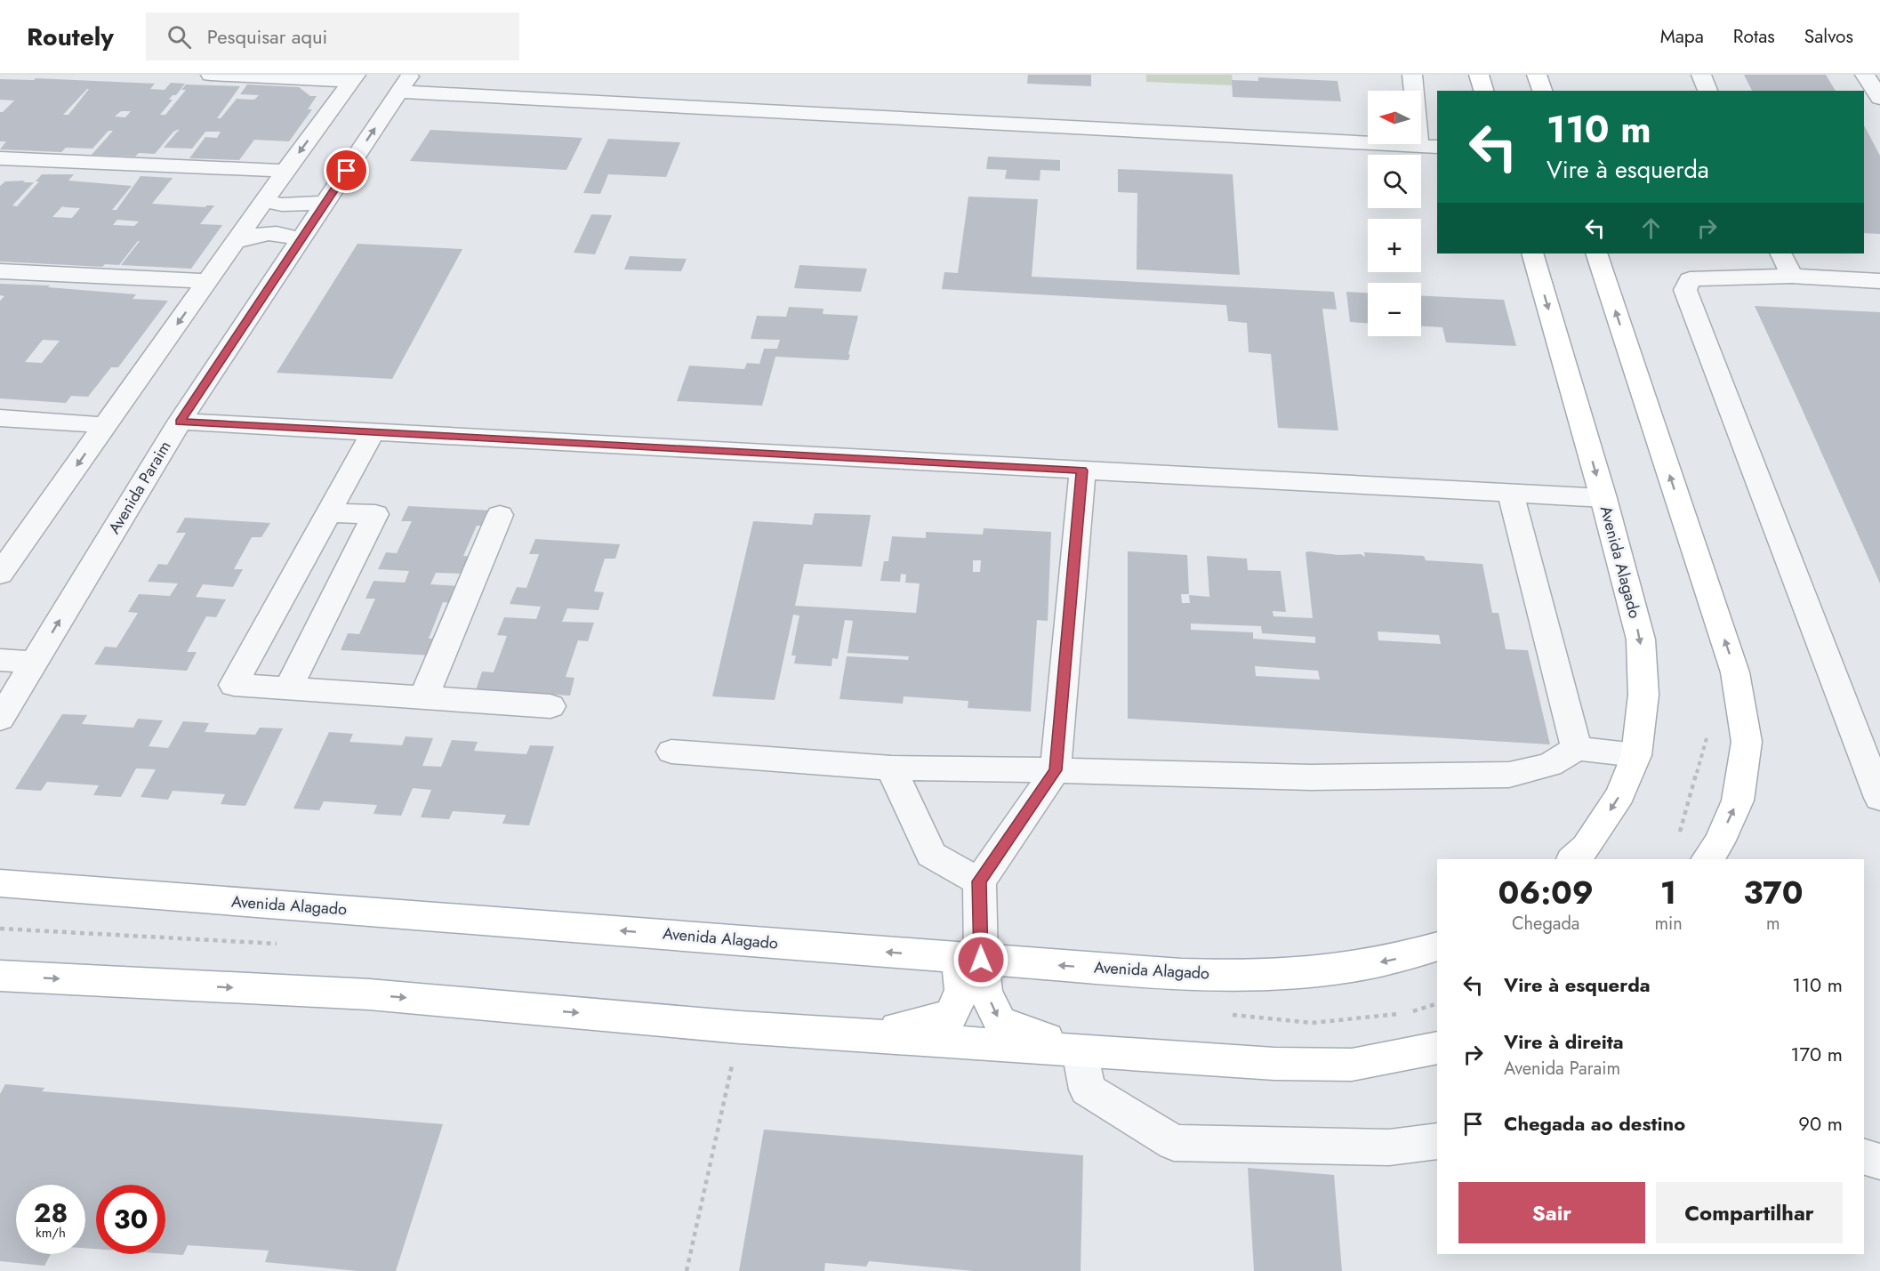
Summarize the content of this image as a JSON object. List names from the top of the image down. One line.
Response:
{"streets":{"main road":["Avenida Alagado"],"street":["Avenida Paraim"]},"north":"left","page":{"header":"Routely","search":"Pesquisar aqui","nav":["Mapa","Rotas","Salvos"],"map_buttons":["+","−"],"turn":["110 m","Vire à esquerda"],"eta":["06:09","Chegada","1","min","370","m"],"list":[{"name":"Vire à esquerda","value":"110 m"},{"name":"Vire à direita","note":"Avenida Paraim","value":"170 m"},{"name":"Chegada ao destino","value":"90 m"}],"buttons":["Sair","Compartilhar"],"speed":"28 km/h","limit":"30"}}
